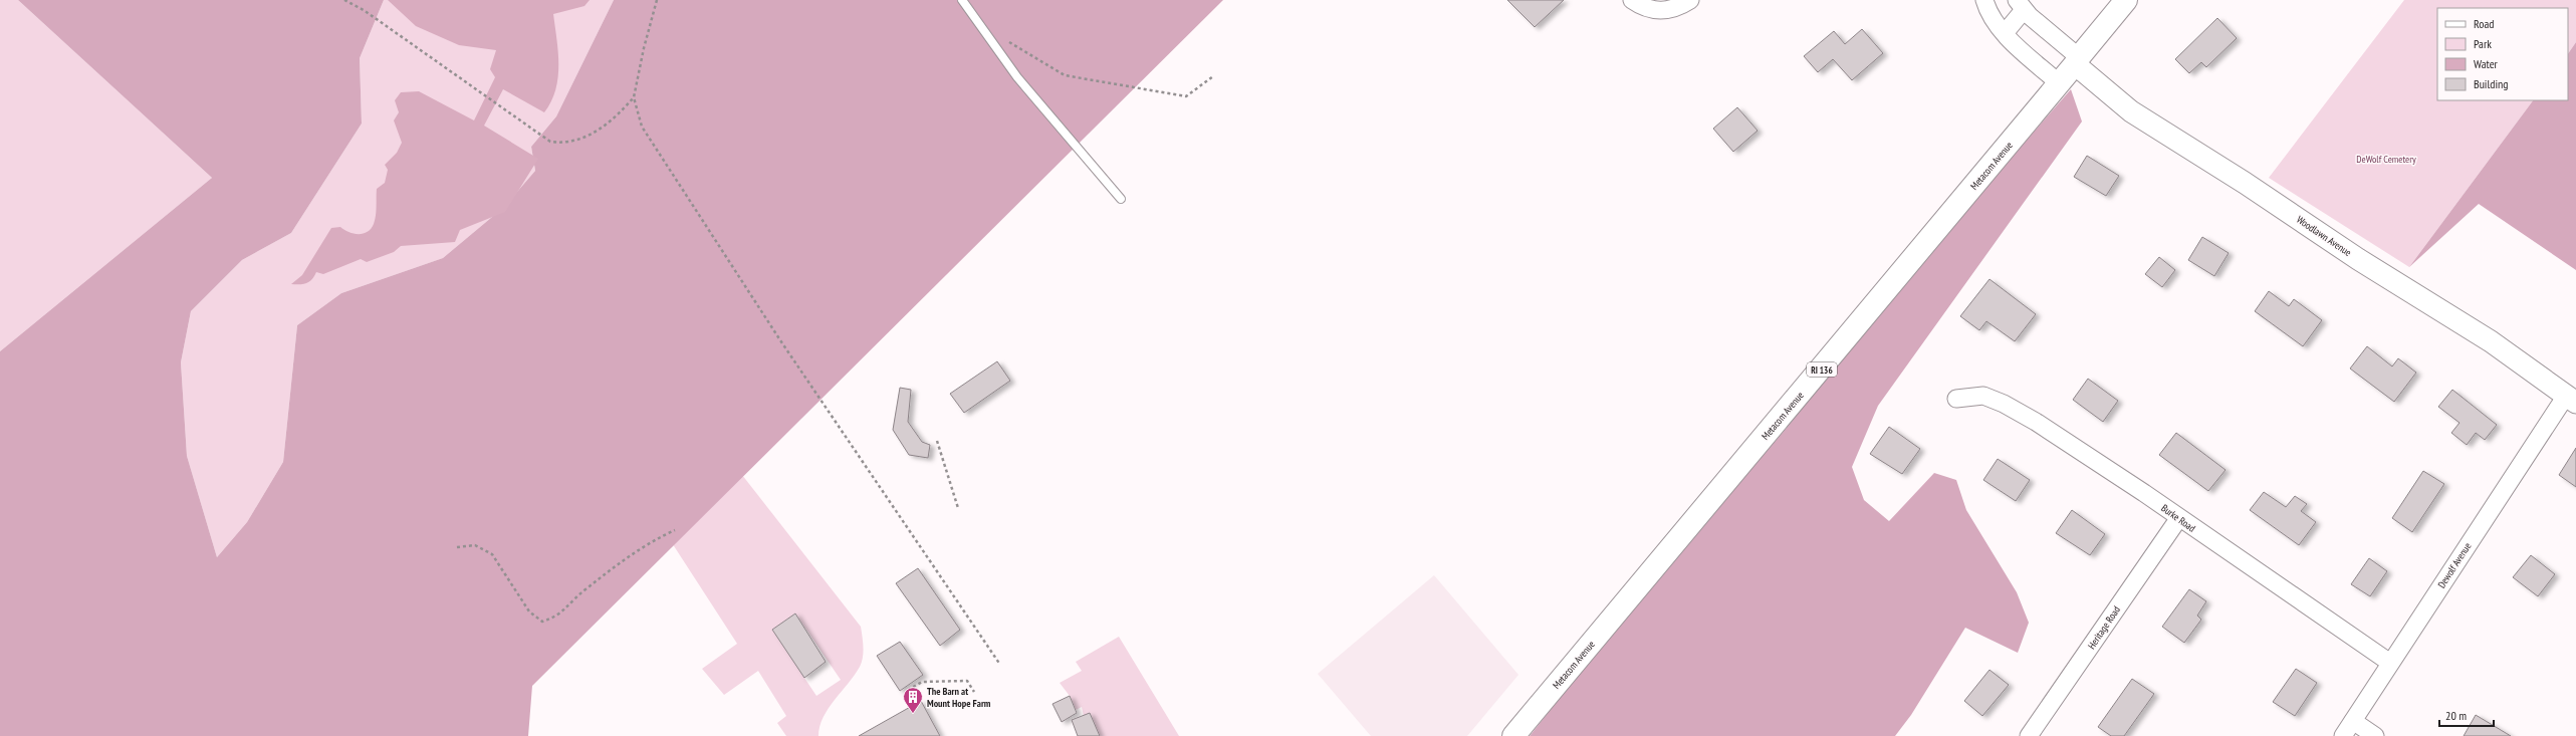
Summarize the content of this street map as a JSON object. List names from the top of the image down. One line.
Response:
{"streets":{"main road":["Metacom Avenue","RI 136"],"street":["Woodlawn Avenue","Burke Road","Dewolf Avenue","Heritage Road"]},"crossings":[["Metacom Avenue","Woodlawn Avenue"],["Woodlawn Avenue","Dewolf Avenue"],["Burke Road","Dewolf Avenue"],["Burke Road","Heritage Road"]],"parks":["DeWolf Cemetery"],"places":{"building":["The Barn at Mount Hope Farm"]},"legend":["Road","Park","Water","Building"],"scale_bar":"20 m"}
